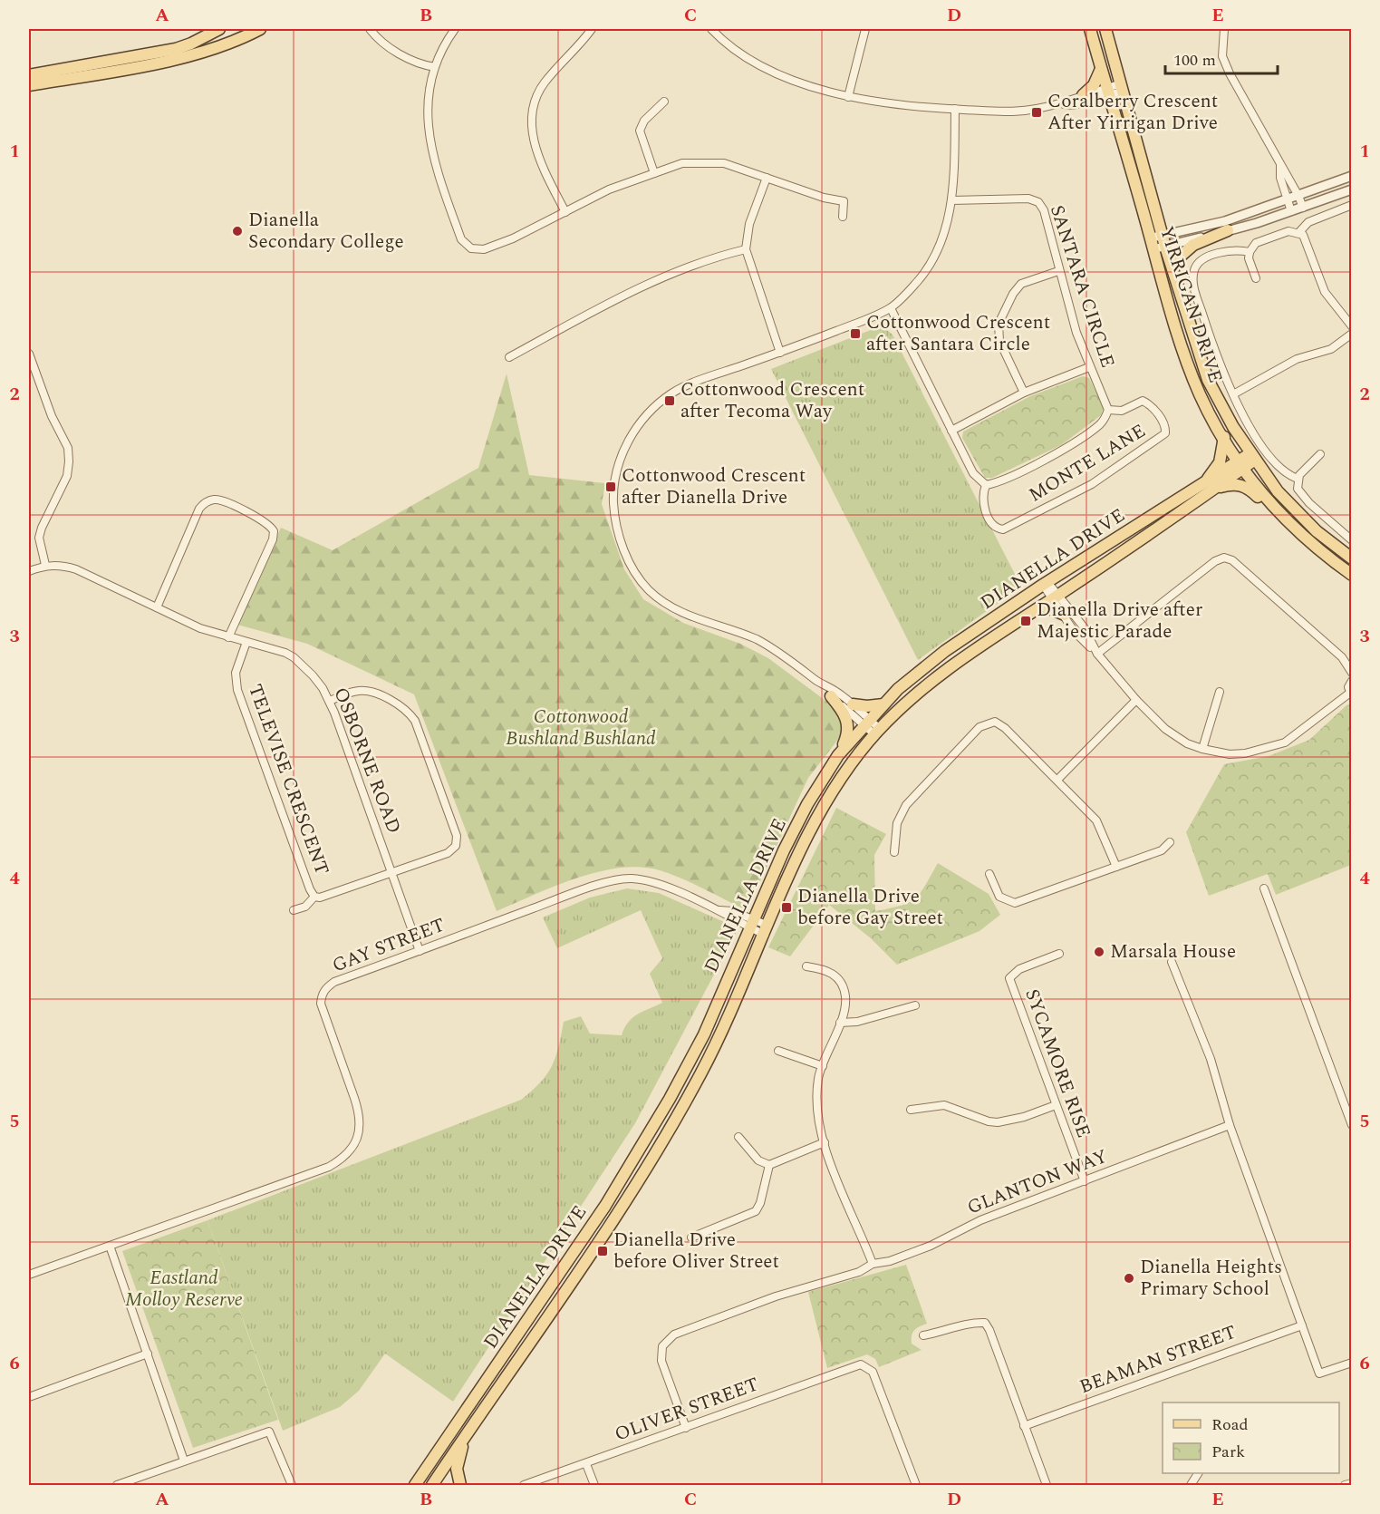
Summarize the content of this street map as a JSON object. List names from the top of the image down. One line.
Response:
{"streets":{"main road":["YIRRIGAN DRIVE","DIANELLA DRIVE"],"street":["SANTARA CIRCLE","MONTE LANE","OSBORNE ROAD","TELEVISE CRESCENT","GAY STREET","SYCAMORE RISE","GLANTON WAY","BEAMAN STREET","OLIVER STREET"]},"crossings":[["SANTARA CIRCLE","MONTE LANE"],["YIRRIGAN DRIVE","DIANELLA DRIVE"],["DIANELLA DRIVE","GAY STREET"],["OSBORNE ROAD","TELEVISE CRESCENT"],["OSBORNE ROAD","GAY STREET"],["SYCAMORE RISE","GLANTON WAY"],["GLANTON WAY","OLIVER STREET"]],"parks":["Cottonwood Bushland Bushland","Eastland Molloy Reserve"],"places":{"transit":["Coralberry Crescent After Yirrigan Drive","Cottonwood Crescent after Santara Circle","Cottonwood Crescent after Tecoma Way","Cottonwood Crescent after Dianella Drive","Dianella Drive after Majestic Parade","Dianella Drive before Gay Street","Dianella Drive before Oliver Street"],"other":["Dianella Secondary College","Marsala House","Dianella Heights Primary School"]},"legend":["Road","Park"],"scale_bar":"100 m","grid":{"columns":["A","B","C","D","E"],"rows":["1","2","3","4","5","6"]}}
